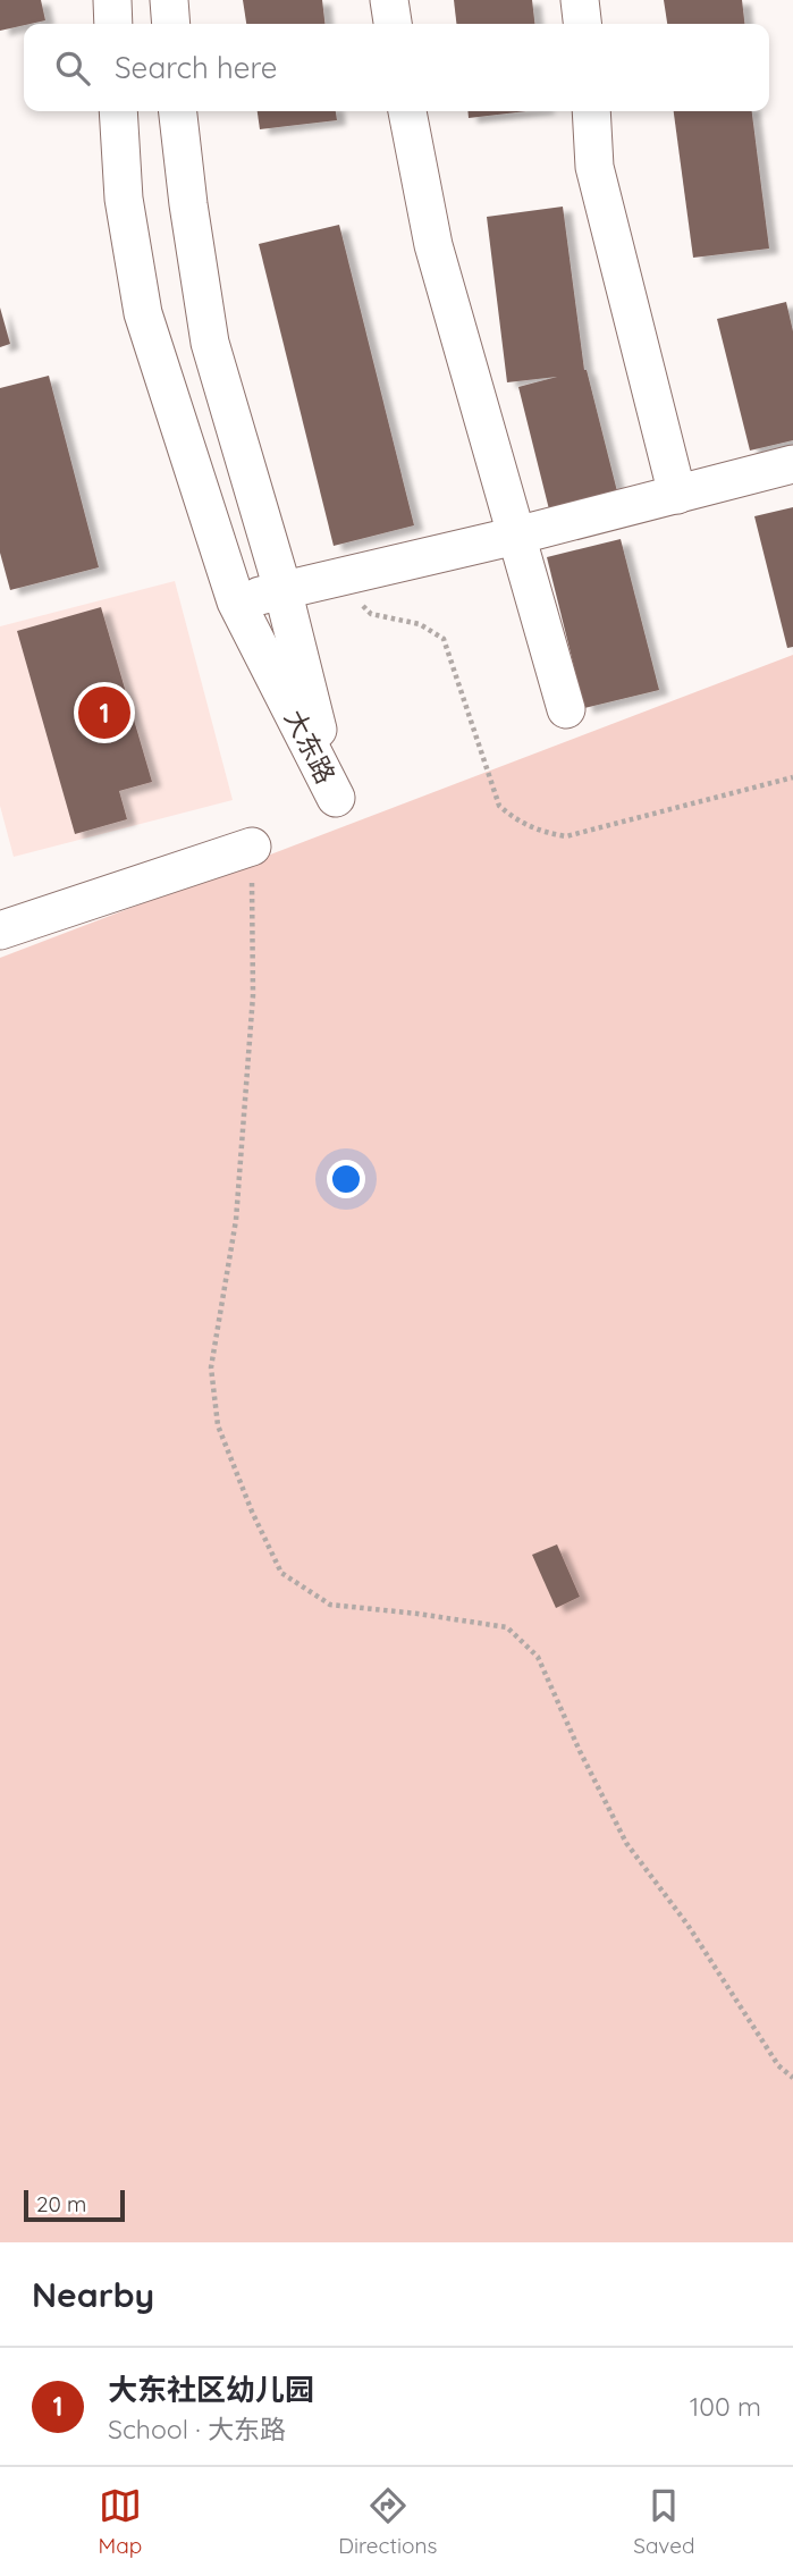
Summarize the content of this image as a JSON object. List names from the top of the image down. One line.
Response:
{"streets":{"street":["大东路"]},"scale_bar":"20 m","page":{"search":"Search here","pins":"1","scale":"20 m","heading":"Nearby","list":[{"mark":"1","name":"大东社区幼儿园","note":"School · 大东路","value":"100 m"}],"nav":["Map","Directions","Saved"]}}
